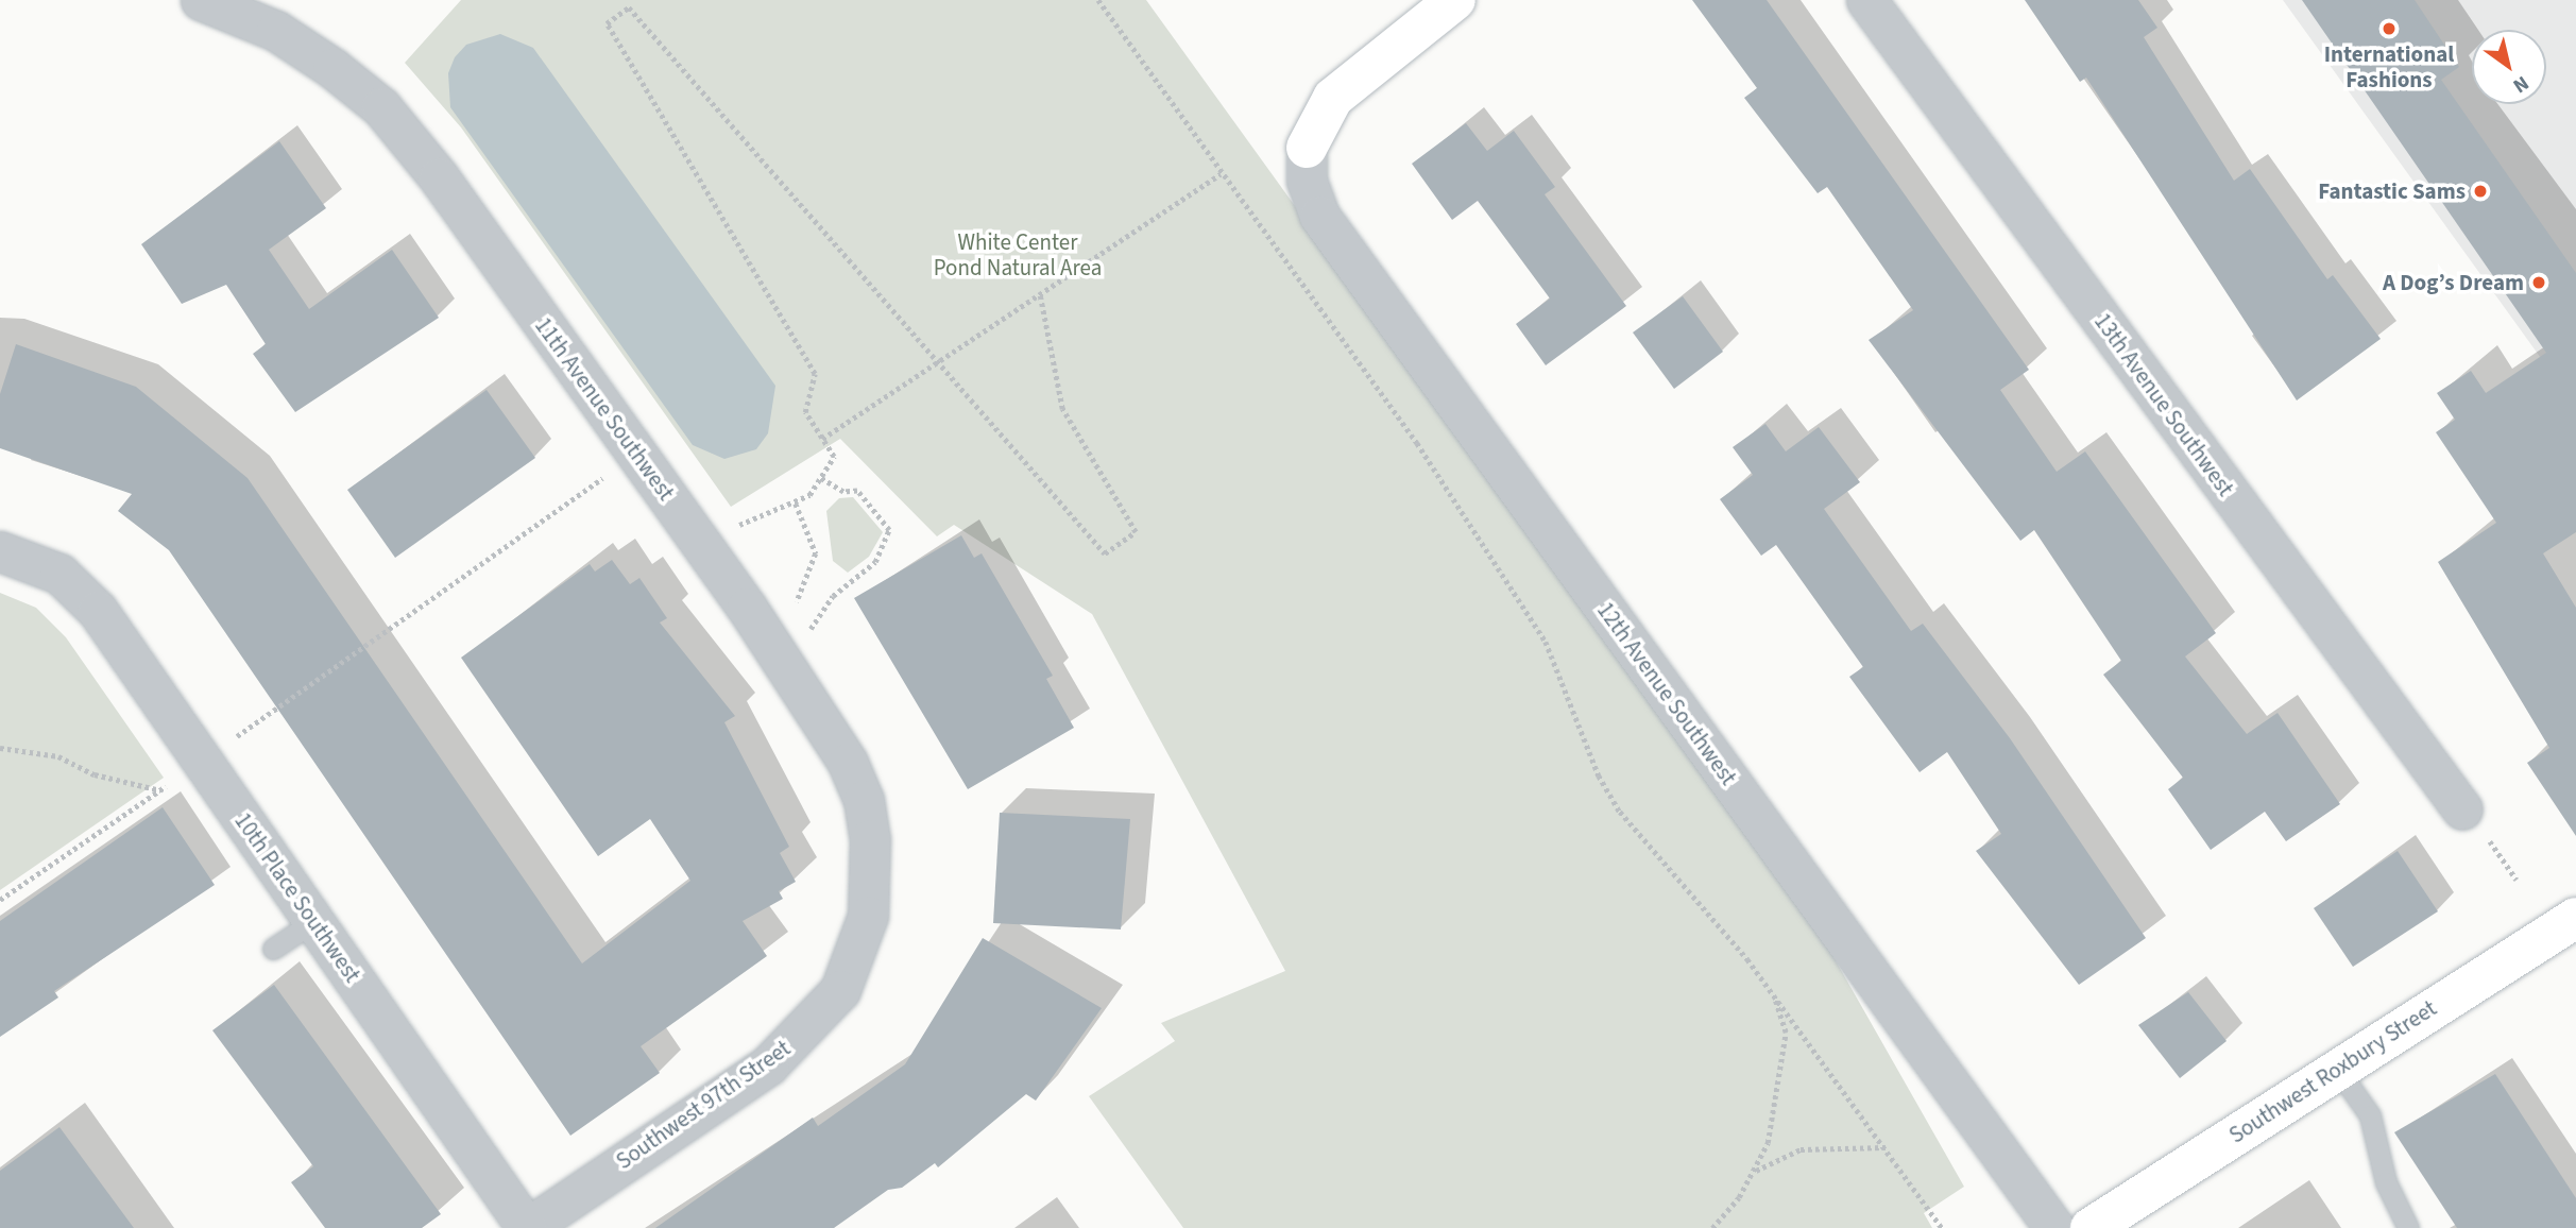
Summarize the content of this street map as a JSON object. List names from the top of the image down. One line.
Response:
{"streets":{"main road":["Southwest Roxbury Street"],"street":["13th Avenue Southwest","11th Avenue Southwest","12th Avenue Southwest","10th Place Southwest","Southwest 97th Street"]},"crossings":[["11th Avenue Southwest","Southwest 97th Street"],["10th Place Southwest","Southwest 97th Street"]],"parks":["White Center Pond Natural Area"],"places":["International Fashions","Fantastic Sams","A Dog’s Dream"],"north":"bottom right"}
